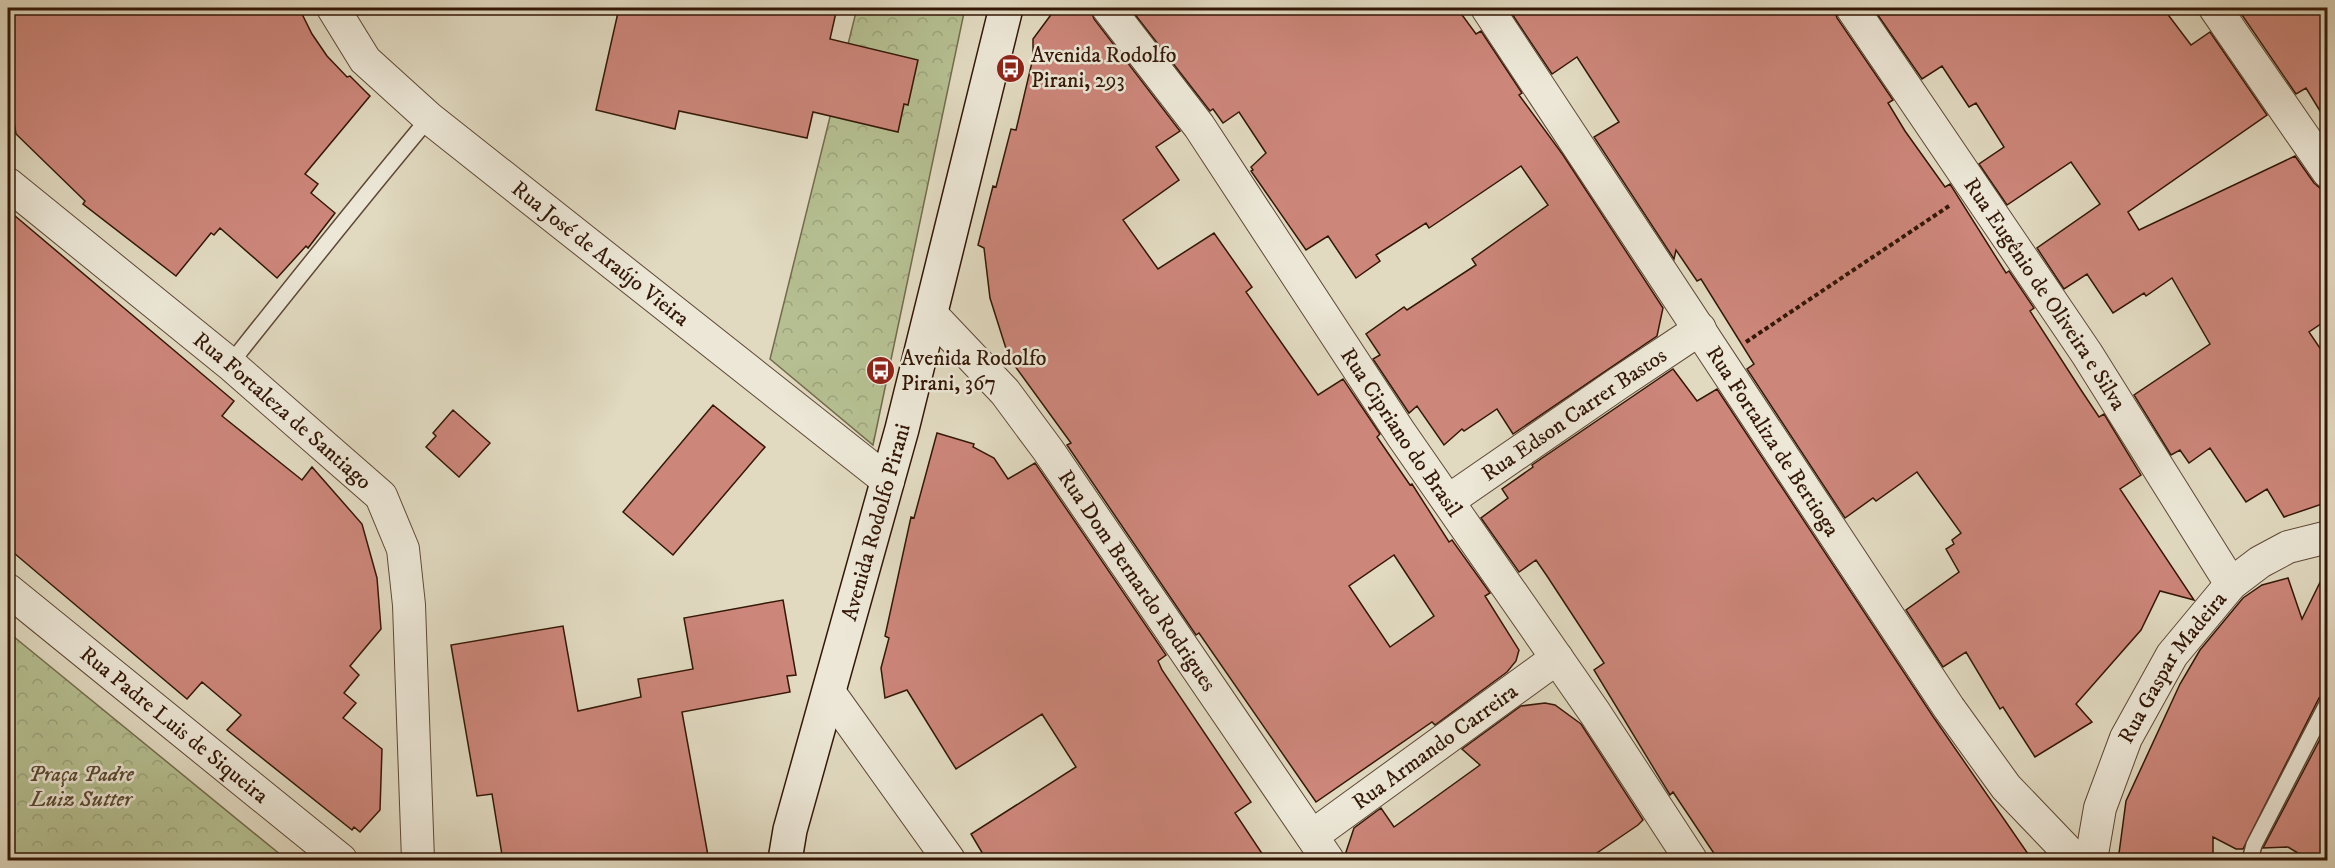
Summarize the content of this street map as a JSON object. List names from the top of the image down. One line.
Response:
{"streets":{"main road":["Avenida Rodolfo Pirani"],"street":["Rua José de Araújo Vieira","Rua Eugênio de Oliveira e Silva","Rua Fortaleza de Santiago","Rua Edson Carrer Bastos","Rua Cipriano do Brasil","Rua Fortaliza de Bertioga","Rua Dom Bernardo Rodrigues","Rua Gaspar Madeira","Rua Padre Luis de Siqueira","Rua Armando Carreira"]},"crossings":[["Rua José de Araújo Vieira","Avenida Rodolfo Pirani"],["Rua Eugênio de Oliveira e Silva","Rua Gaspar Madeira"],["Rua Edson Carrer Bastos","Rua Cipriano do Brasil"],["Rua Edson Carrer Bastos","Rua Fortaliza de Bertioga"],["Rua Cipriano do Brasil","Rua Armando Carreira"],["Avenida Rodolfo Pirani","Rua Dom Bernardo Rodrigues"],["Rua Dom Bernardo Rodrigues","Rua Armando Carreira"]],"parks":["Praça Padre Luiz Sutter"],"places":{"bus stop":["Avenida Rodolfo Pirani, 293","Avenida Rodolfo Pirani, 367"]}}
